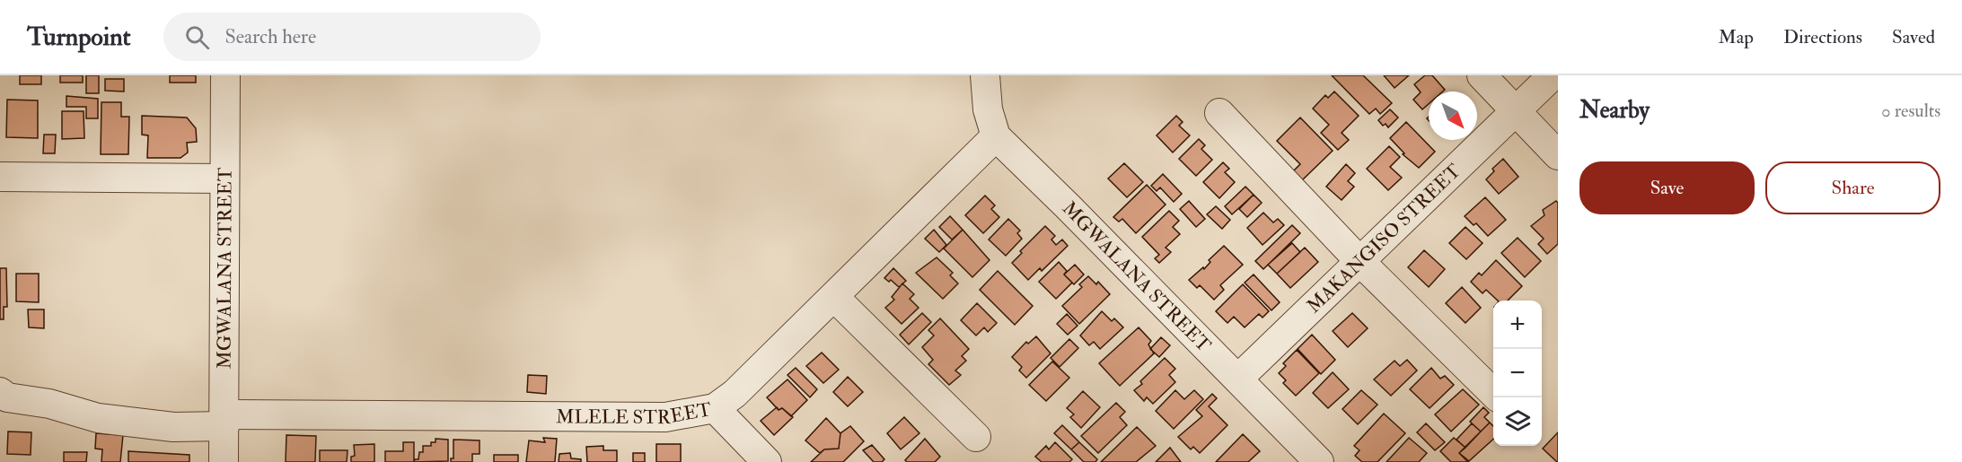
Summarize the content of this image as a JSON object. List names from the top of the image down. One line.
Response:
{"streets":{"street":["MAKANGISO STREET","MGWALANA STREET","MLELE STREET"]},"crossings":[["MAKANGISO STREET","MGWALANA STREET"],["MGWALANA STREET","MLELE STREET"]],"north":"bottom right","page":{"header":"Turnpoint","search":"Search here","nav":["Map","Directions","Saved"],"heading":["Nearby","0 results"],"buttons":["Save","Share"],"map_buttons":["+","−"]}}
